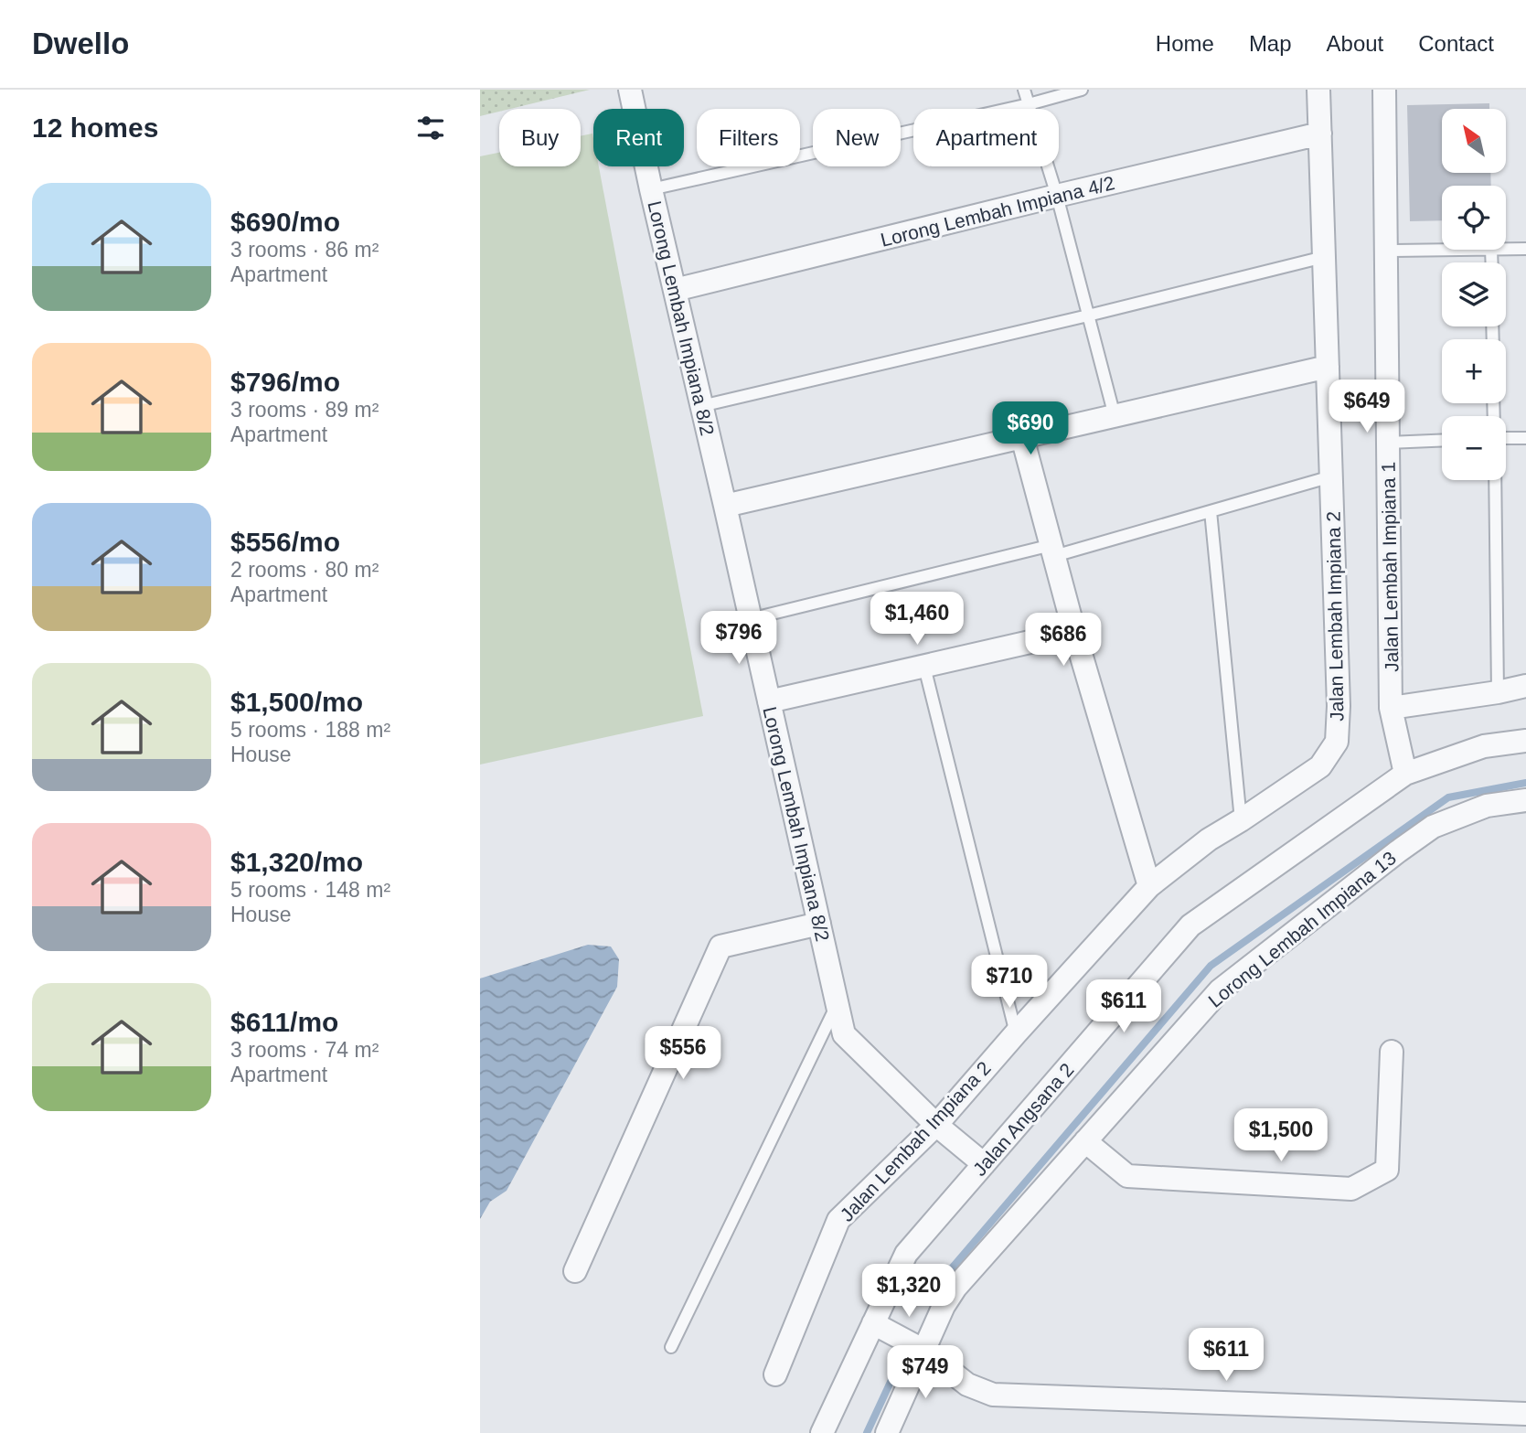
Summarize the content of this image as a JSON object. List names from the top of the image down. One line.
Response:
{"streets":{"street":["Lorong Lembah Impiana 4/2","Lorong Lembah Impiana 8/2","Jalan Lembah Impiana 1","Jalan Lembah Impiana 2","Lorong Lembah Impiana 13","Jalan Angsana 2"]},"crossings":[["Lorong Lembah Impiana 4/2","Lorong Lembah Impiana 8/2"],["Lorong Lembah Impiana 4/2","Jalan Lembah Impiana 2"],["Lorong Lembah Impiana 8/2","Jalan Lembah Impiana 2"],["Lorong Lembah Impiana 8/2","Jalan Angsana 2"],["Jalan Lembah Impiana 1","Jalan Angsana 2"]],"north":"top left","page":{"header":"Dwello","nav":["Home","Map","About","Contact"],"heading":"12 homes","map_buttons":["+","−"],"chip":["Buy","Rent","Filters","New","Apartment"],"list":[{"name":"$690/mo","note":"3 rooms · 86 m² · Apartment"},{"name":"$796/mo","note":"3 rooms · 89 m² · Apartment"},{"name":"$556/mo","note":"2 rooms · 80 m² · Apartment"},{"name":"$1,500/mo","note":"5 rooms · 188 m² · House"},{"name":"$1,320/mo","note":"5 rooms · 148 m² · House"},{"name":"$611/mo","note":"3 rooms · 74 m² · Apartment"}],"price":["$649","$690","$1,460","$796","$686","$710","$611","$556","$1,500","$1,320","$611","$749"]}}
